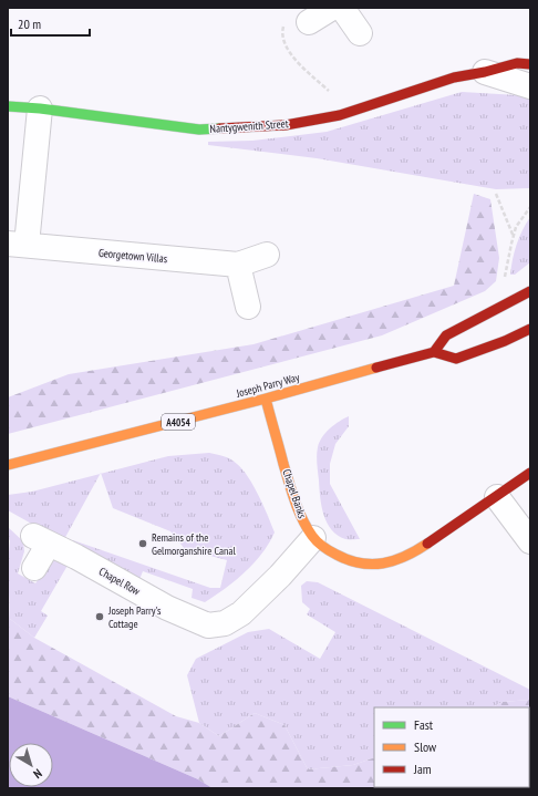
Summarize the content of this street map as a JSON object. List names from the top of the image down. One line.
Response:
{"streets":{"street":["Nantygwenith Street","Georgetown Villas","Joseph Parry Way","A4054","Chapel Banks","Chapel Row"]},"crossings":[["Nantygwenith Street","Georgetown Villas"],["Joseph Parry Way","Chapel Banks"],["Chapel Banks","Chapel Row"]],"places":["Remains of the Gelmorganshire Canal","Joseph Parry's Cottage"],"legend":["Fast","Slow","Jam"],"scale_bar":"20 m","north":"bottom right"}
